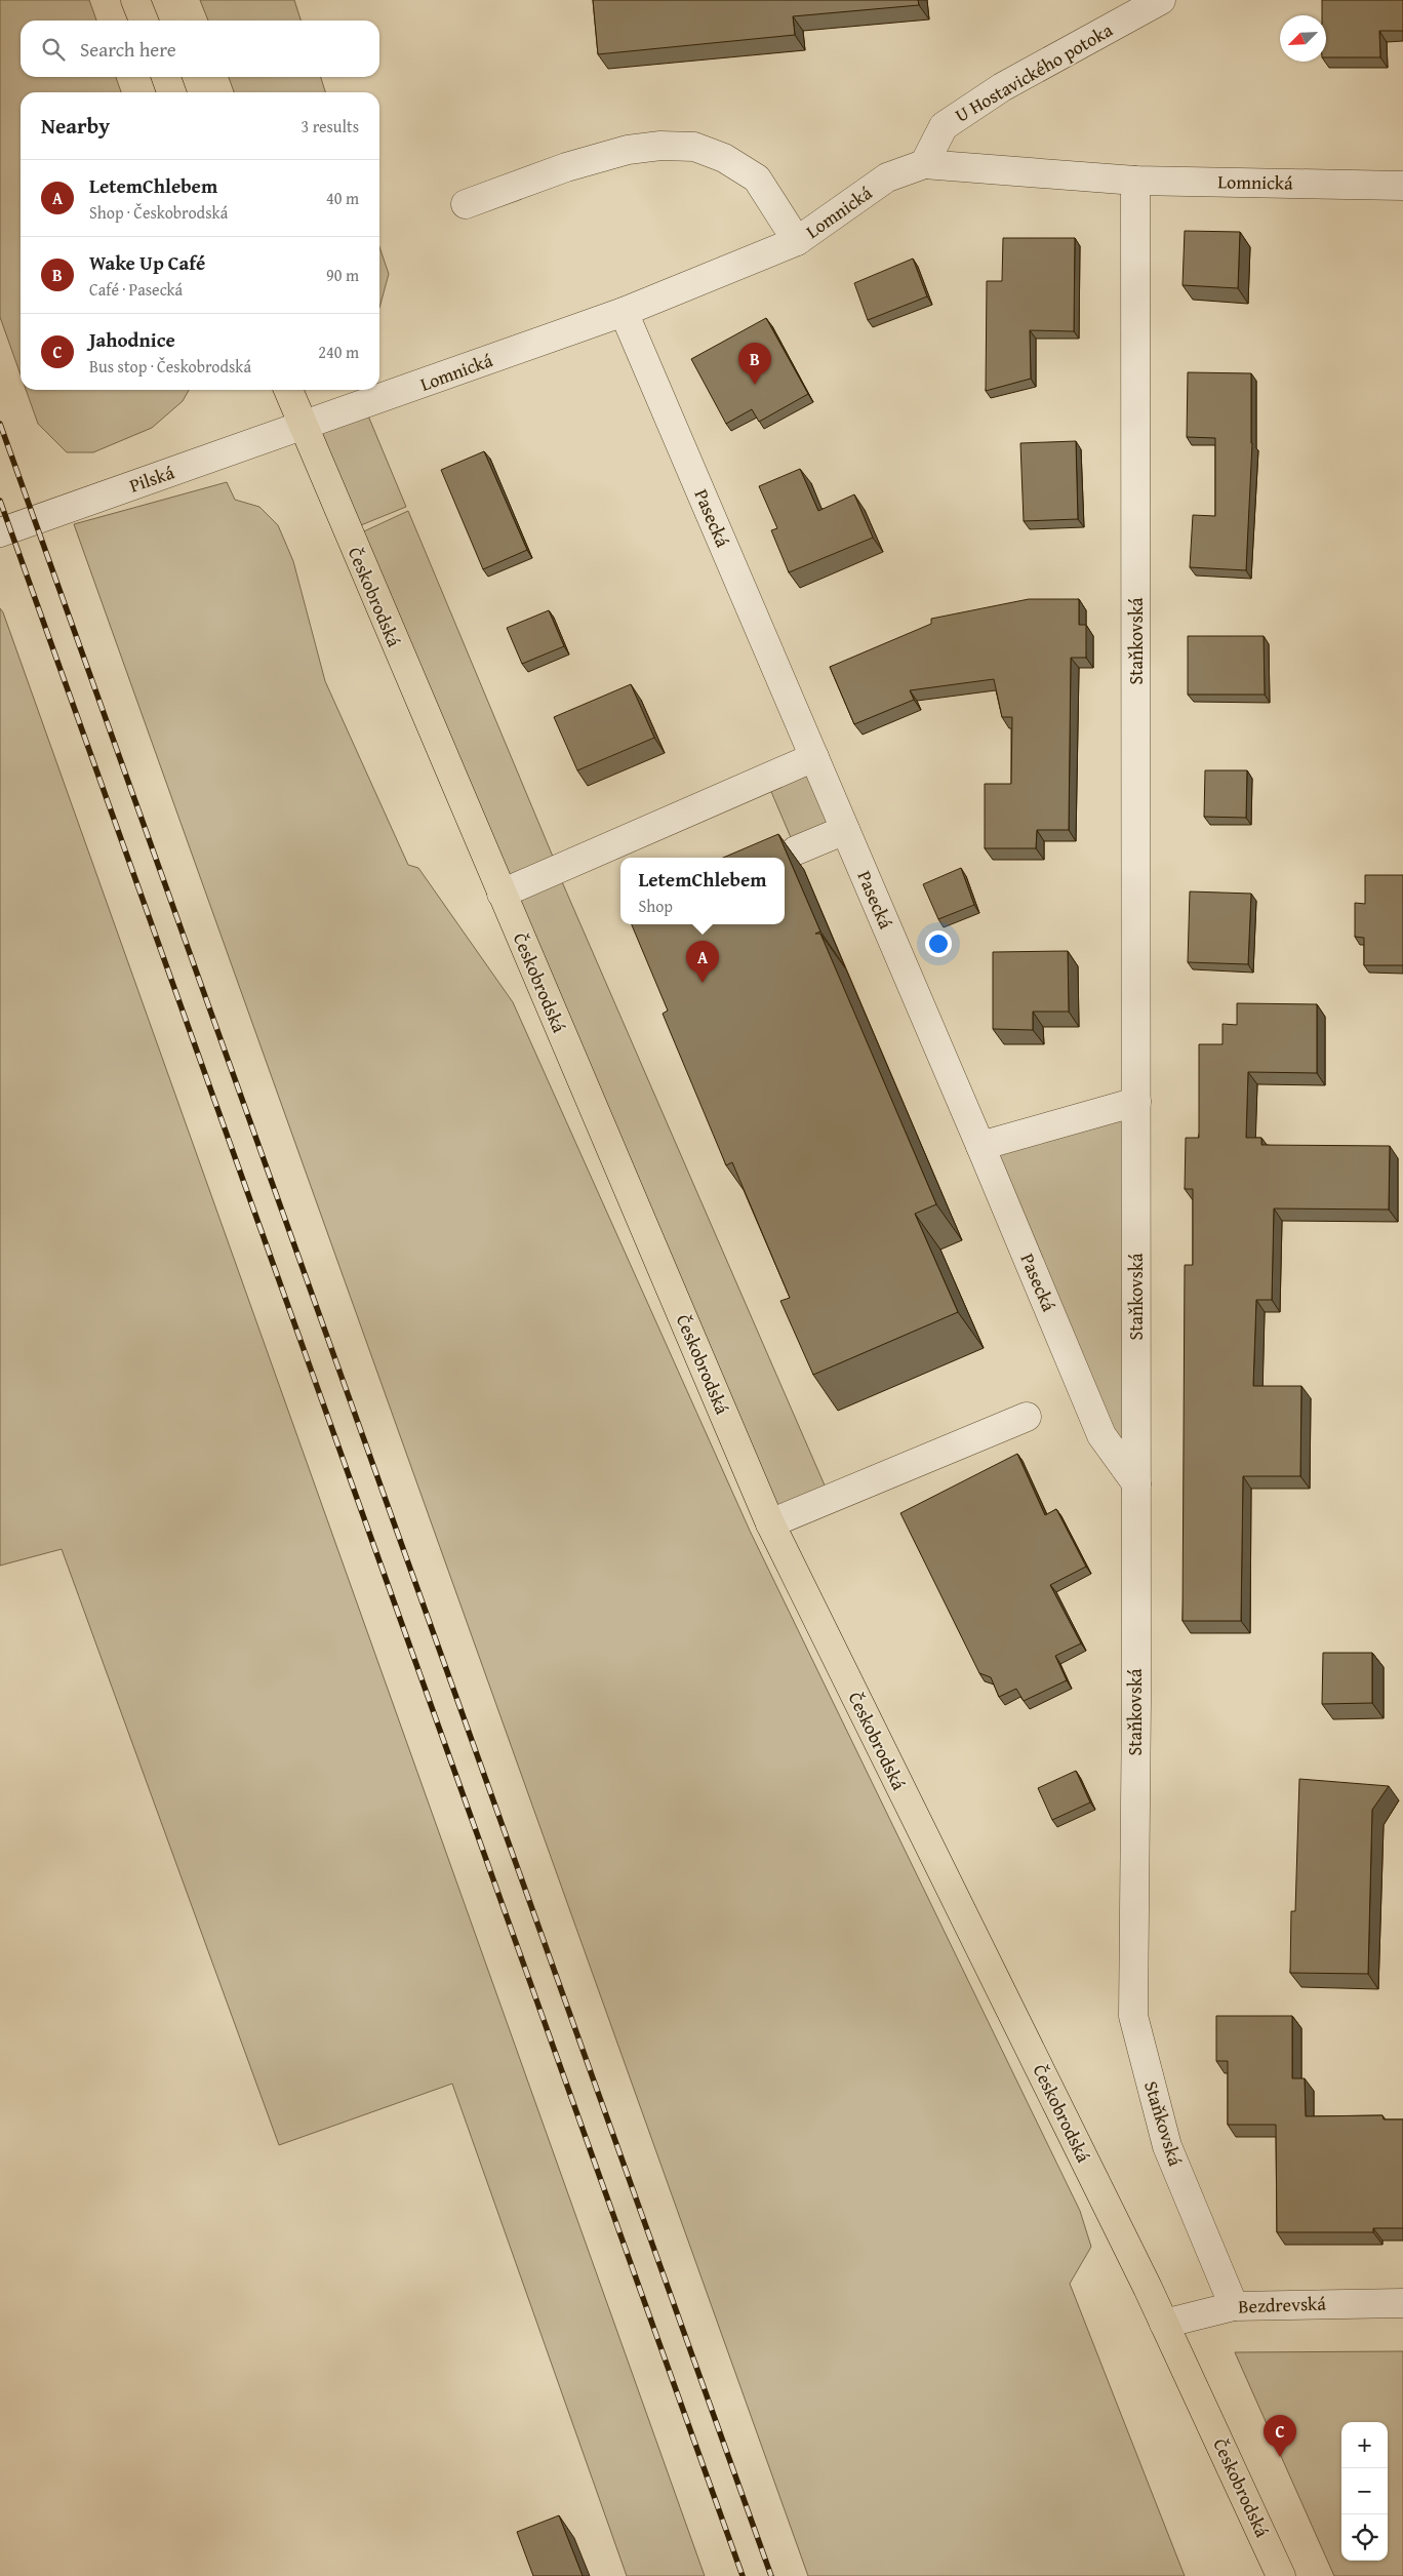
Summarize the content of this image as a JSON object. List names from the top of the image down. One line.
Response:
{"streets":{"main road":["Českobrodská"],"street":["U Hostavického potoka","Lomnická","Pilská","Pasecká","Staňkovská","Bezdrevská"]},"crossings":[["U Hostavického potoka","Lomnická"],["Lomnická","Pilská"],["Lomnická","Pasecká"],["Lomnická","Českobrodská"],["Lomnická","Staňkovská"],["Pilská","Českobrodská"],["Pasecká","Staňkovská"],["Českobrodská","Bezdrevská"],["Staňkovská","Bezdrevská"]],"north":"bottom left","page":{"search":"Search here","heading":["Nearby","3 results"],"list":[{"mark":"A","name":"LetemChlebem","note":"Shop · Českobrodská","value":"40 m"},{"mark":"B","name":"Wake Up Café","note":"Café · Pasecká","value":"90 m"},{"mark":"C","name":"Jahodnice","note":"Bus stop · Českobrodská","value":"240 m"}],"pins":["B","A","C"],"popup":["LetemChlebem","Shop"],"map_buttons":["+","−"]}}
